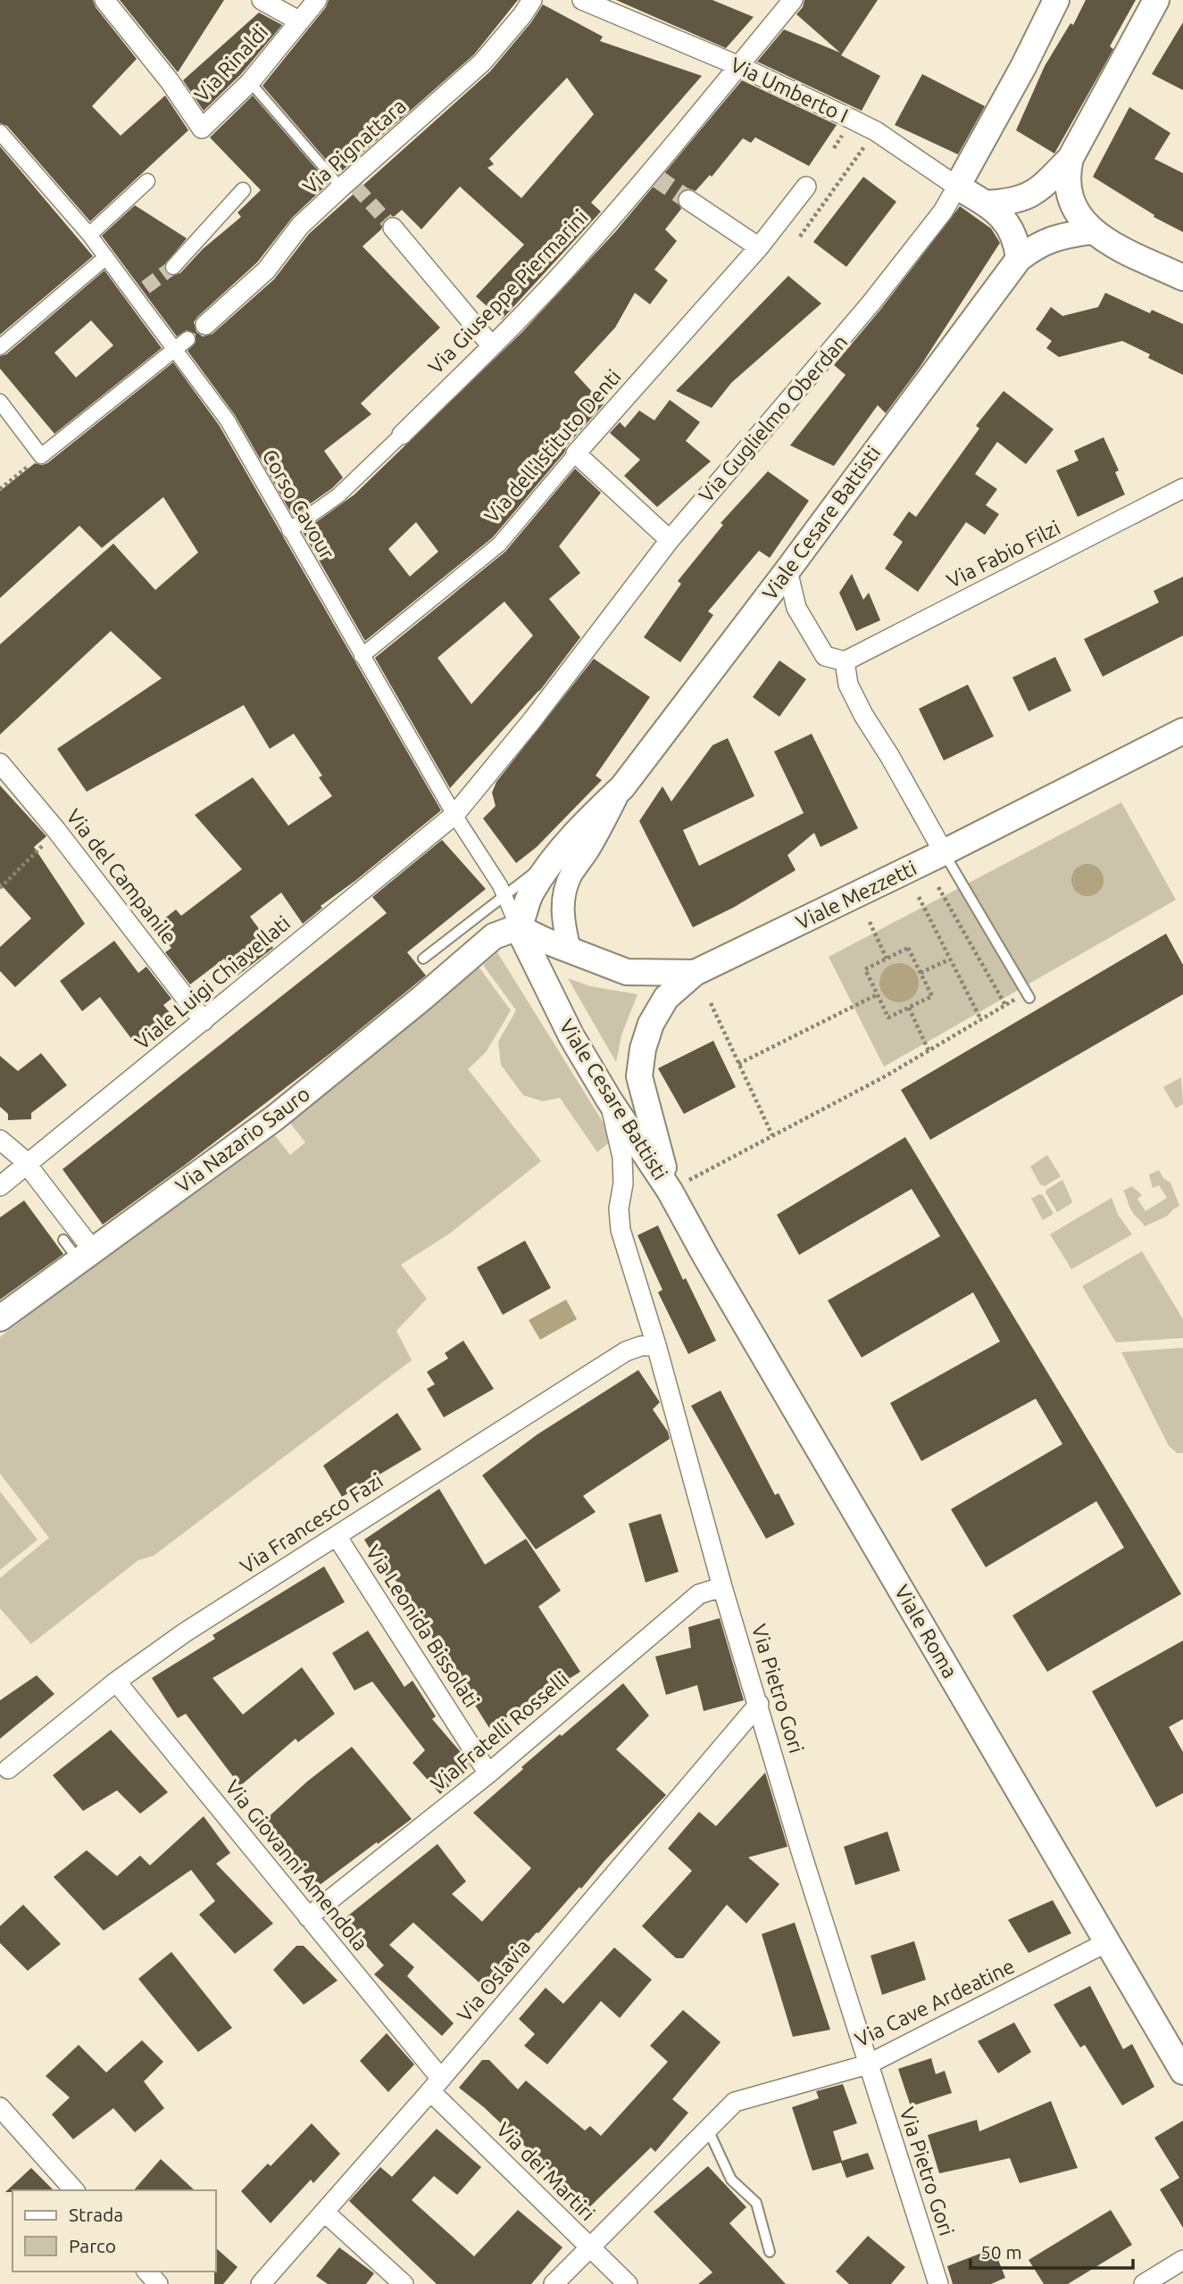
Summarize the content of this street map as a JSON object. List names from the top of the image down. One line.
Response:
{"streets":{"main road":["Via Umberto I","Via Guglielmo Oberdan","Viale Cesare Battisti","Viale Mezzetti","Via Nazario Sauro","Viale Roma"],"street":["Via Rinaldi","Via Pignattara","Via Giuseppe Piermarini","Via dell'Istituto Denti","Corso Cavour","Via Fabio Filzi","Via del Campanile","Viale Luigi Chiavellati","Via Francesco Fazi","Via Leonida Bissolati","Via Pietro Gori","Via Fratelli Rosselli","Via Giovanni Amendola","Via Oslavia","Via Cave Ardeatine","Via dei Martiri"]},"crossings":[["Via Umberto I","Via Giuseppe Piermarini"],["Via Umberto I","Via Guglielmo Oberdan"],["Via Giuseppe Piermarini","Corso Cavour"],["Via Guglielmo Oberdan","Corso Cavour"],["Via Guglielmo Oberdan","Viale Luigi Chiavellati"],["Via dell'Istituto Denti","Corso Cavour"],["Corso Cavour","Viale Cesare Battisti"],["Corso Cavour","Viale Mezzetti"],["Corso Cavour","Viale Luigi Chiavellati"],["Corso Cavour","Via Nazario Sauro"],["Viale Cesare Battisti","Viale Mezzetti"],["Viale Cesare Battisti","Via Nazario Sauro"],["Viale Cesare Battisti","Viale Roma"],["Viale Cesare Battisti","Via Pietro Gori"],["Via del Campanile","Viale Luigi Chiavellati"],["Viale Mezzetti","Via Nazario Sauro"],["Via Francesco Fazi","Via Leonida Bissolati"],["Via Francesco Fazi","Via Pietro Gori"],["Via Francesco Fazi","Via Giovanni Amendola"],["Via Leonida Bissolati","Via Fratelli Rosselli"],["Viale Roma","Via Cave Ardeatine"],["Via Pietro Gori","Via Fratelli Rosselli"],["Via Pietro Gori","Via Oslavia"],["Via Pietro Gori","Via Cave Ardeatine"],["Via Fratelli Rosselli","Via Giovanni Amendola"],["Via Giovanni Amendola","Via Oslavia"],["Via Giovanni Amendola","Via dei Martiri"],["Via Oslavia","Via dei Martiri"],["Via Cave Ardeatine","Via dei Martiri"]],"legend":["Strada","Parco"],"scale_bar":"50 m"}
